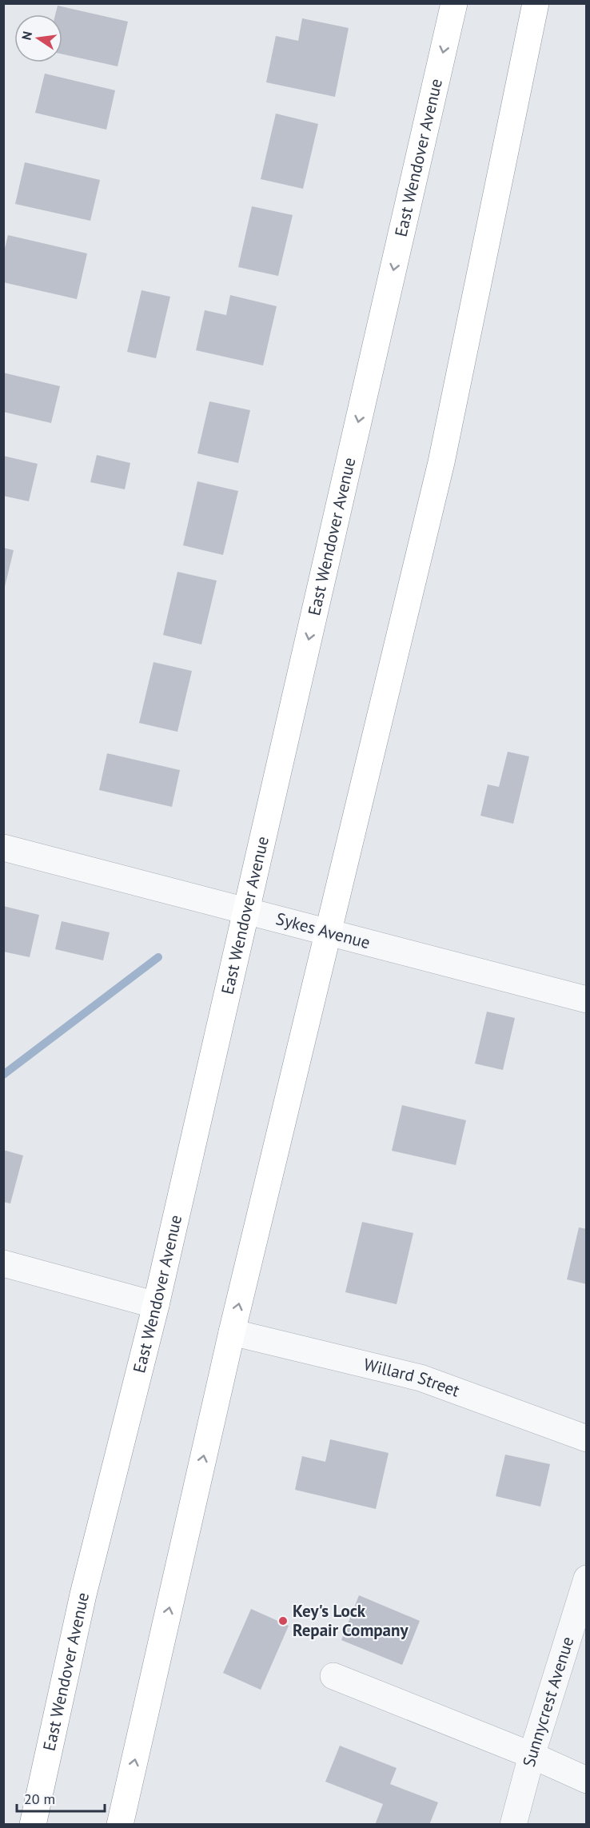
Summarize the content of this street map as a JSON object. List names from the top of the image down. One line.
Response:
{"streets":{"highway":["East Wendover Avenue"],"street":["Sykes Avenue","Willard Street","Sunnycrest Avenue"]},"crossings":[["East Wendover Avenue","Sykes Avenue"]],"places":["Key's Lock Repair Company"],"scale_bar":"20 m","north":"left"}
